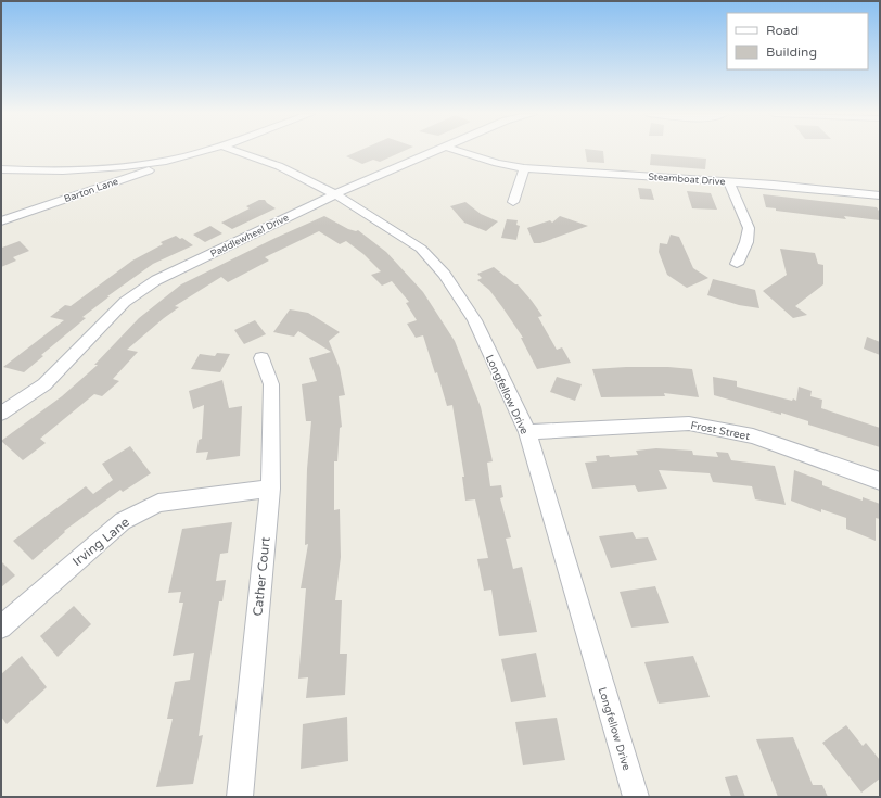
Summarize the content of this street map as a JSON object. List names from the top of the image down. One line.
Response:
{"streets":{"street":["Steamboat Drive","Barton Lane","Paddlewheel Drive","Longfellow Drive","Frost Street","Irving Lane","Cather Court"]},"crossings":[["Paddlewheel Drive","Longfellow Drive"],["Longfellow Drive","Frost Street"],["Irving Lane","Cather Court"]],"legend":["Road","Building"]}
